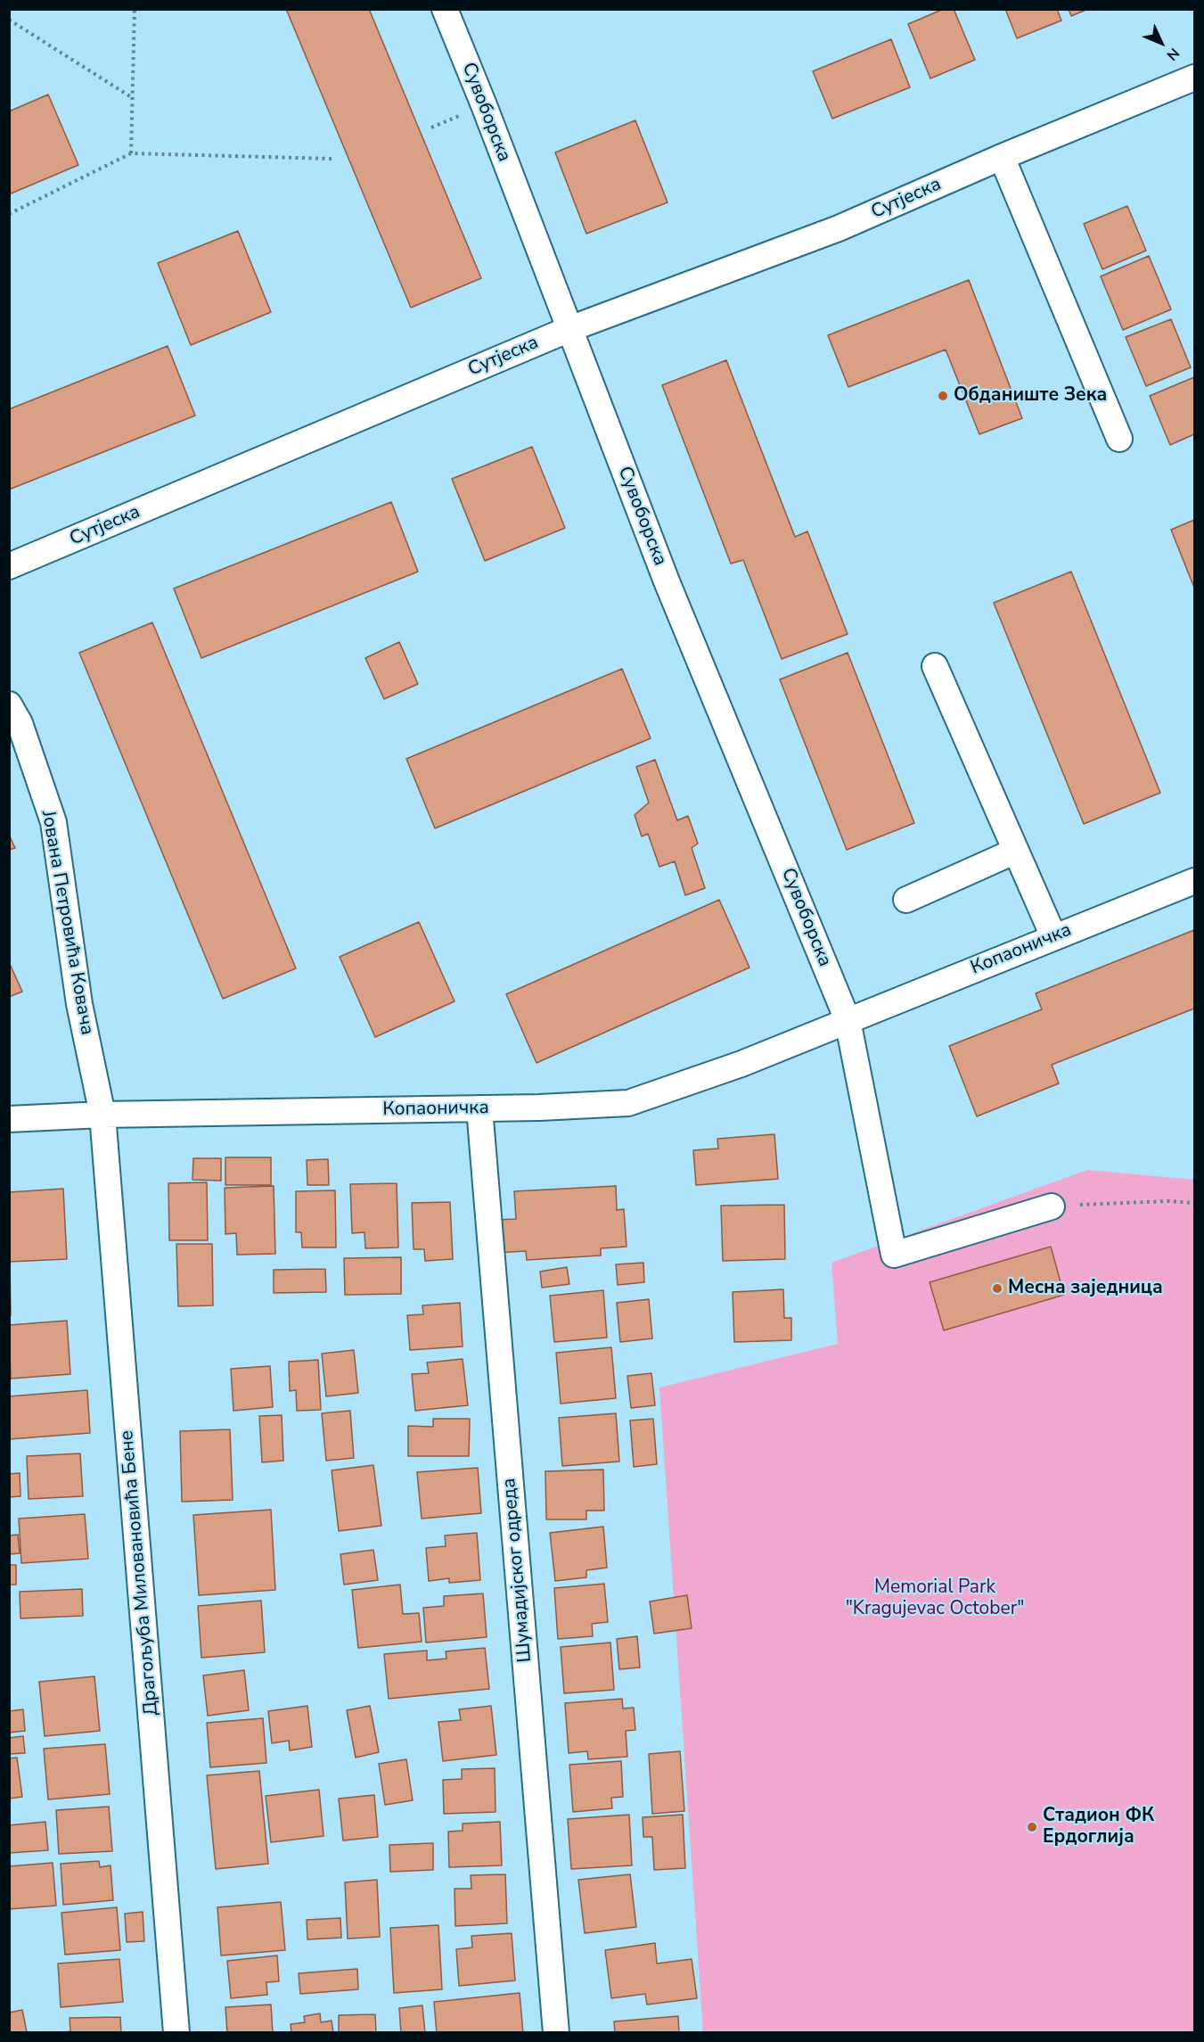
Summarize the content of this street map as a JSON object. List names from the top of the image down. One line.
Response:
{"streets":{"street":["Сувоборска","Сутјеска","Јована Петровића Ковача","Копаоничка","Шумадијског одреда","Драгољуба Миловановића Бене"]},"crossings":[["Сувоборска","Сутјеска"],["Сувоборска","Копаоничка"],["Јована Петровића Ковача","Копаоничка"],["Јована Петровића Ковача","Драгољуба Миловановића Бене"],["Копаоничка","Шумадијског одреда"],["Копаоничка","Драгољуба Миловановића Бене"]],"parks":["Memorial Park \"Kragujevac October\""],"places":["Обданиште Зека","Месна заједница","Стадион ФК Ердоглија"],"north":"bottom right"}
